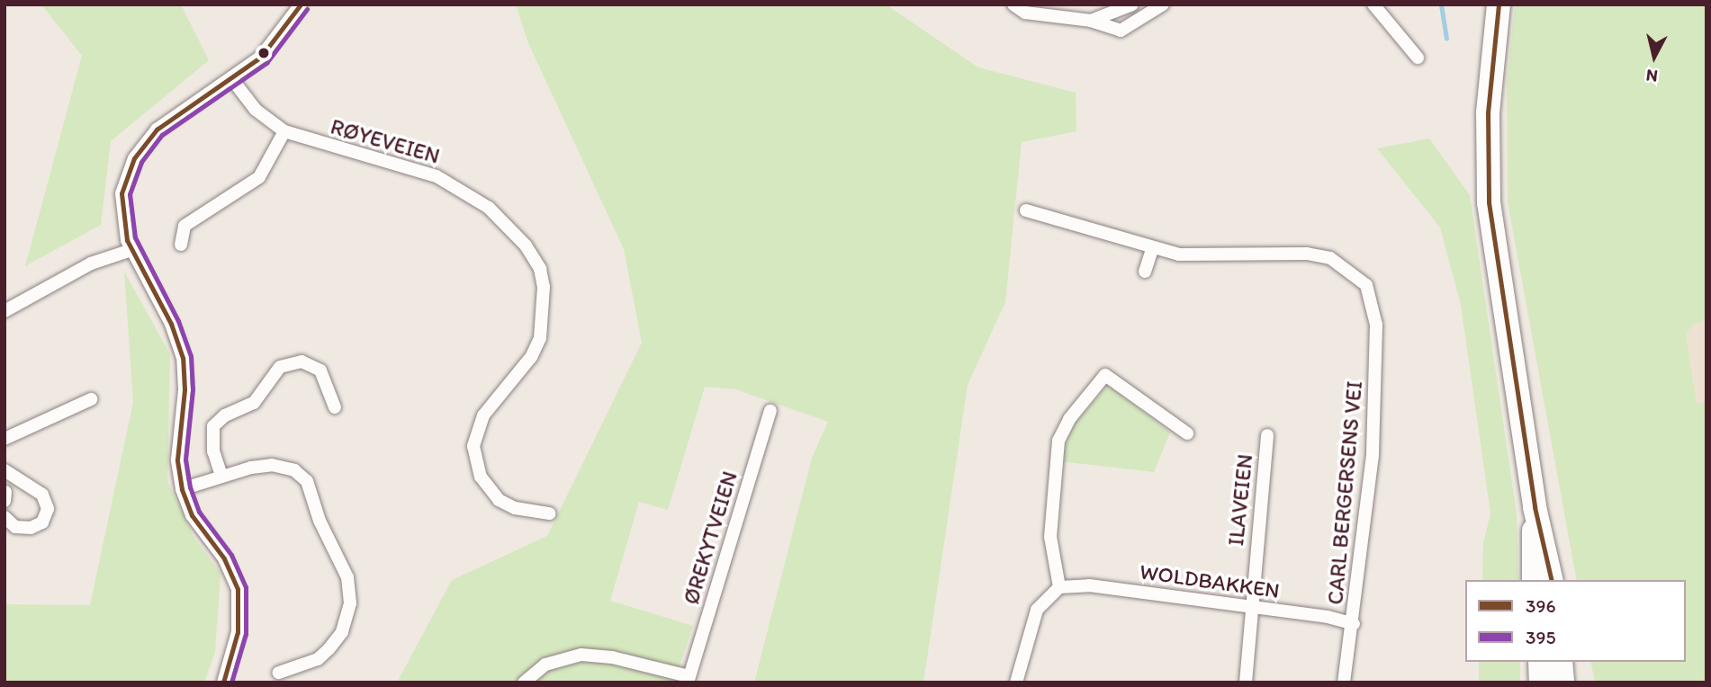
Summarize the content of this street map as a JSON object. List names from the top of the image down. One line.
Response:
{"streets":{"street":["RØYEVEIEN","CARL BERGERSENS VEI","ILAVEIEN","ØREKYTVEIEN","WOLDBAKKEN"]},"crossings":[["CARL BERGERSENS VEI","WOLDBAKKEN"],["ILAVEIEN","WOLDBAKKEN"]],"lines":["transit line 396","transit line 395"],"legend":["396","395"],"north":"bottom"}
